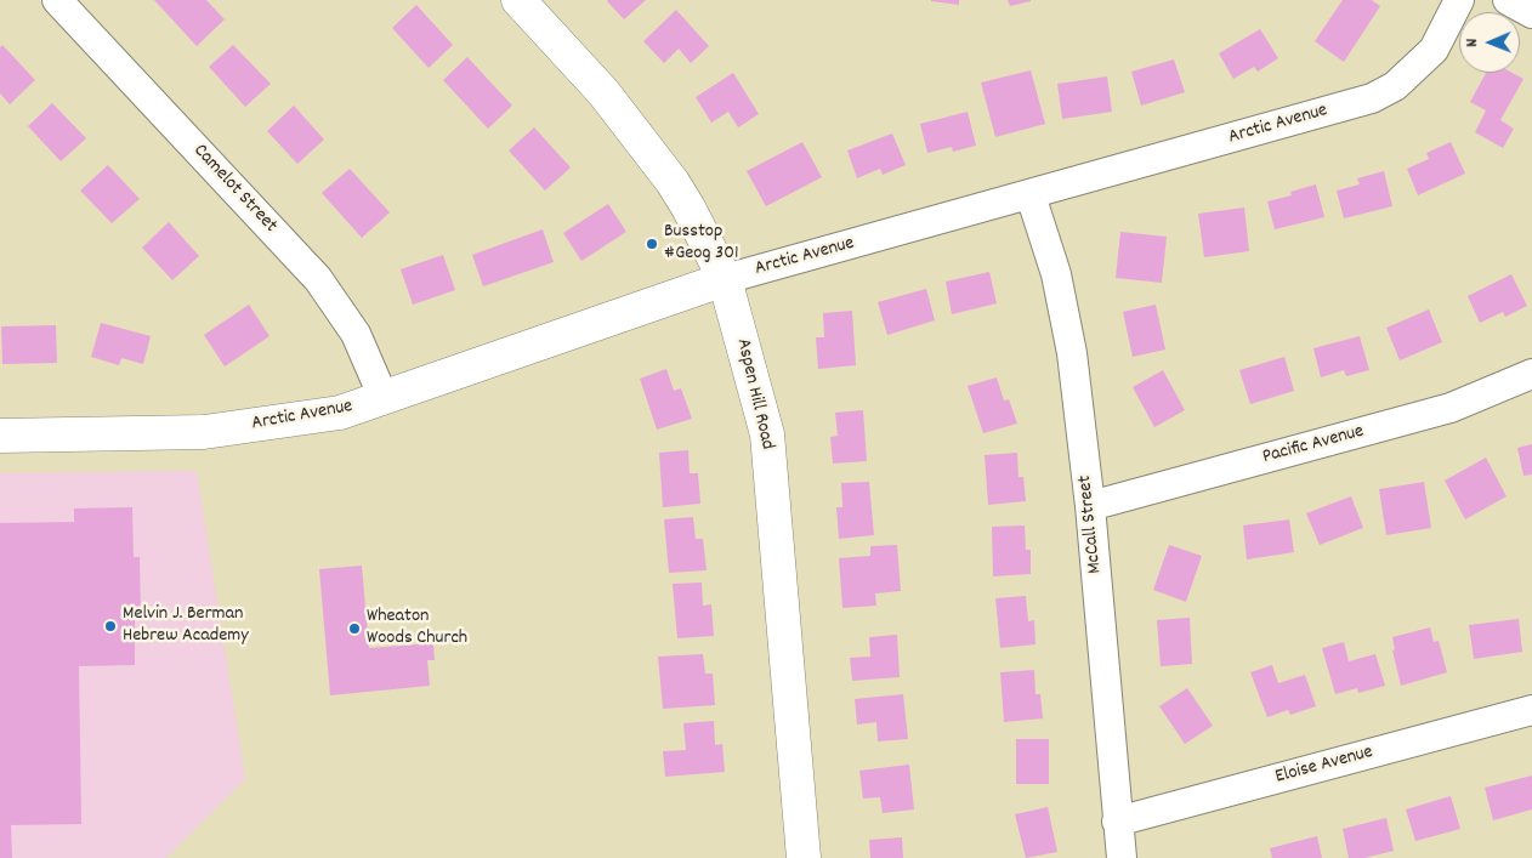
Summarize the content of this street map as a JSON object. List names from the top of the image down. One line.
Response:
{"streets":{"street":["Arctic Avenue","Camelot Street","Aspen Hill Road","Pacific Avenue","McCall Street","Eloise Avenue"]},"crossings":[["Arctic Avenue","Camelot Street"],["Arctic Avenue","Aspen Hill Road"],["Arctic Avenue","McCall Street"],["Pacific Avenue","McCall Street"],["McCall Street","Eloise Avenue"]],"places":["Busstop #Geog 301","Melvin J. Berman Hebrew Academy","Wheaton Woods Church"],"north":"left"}
